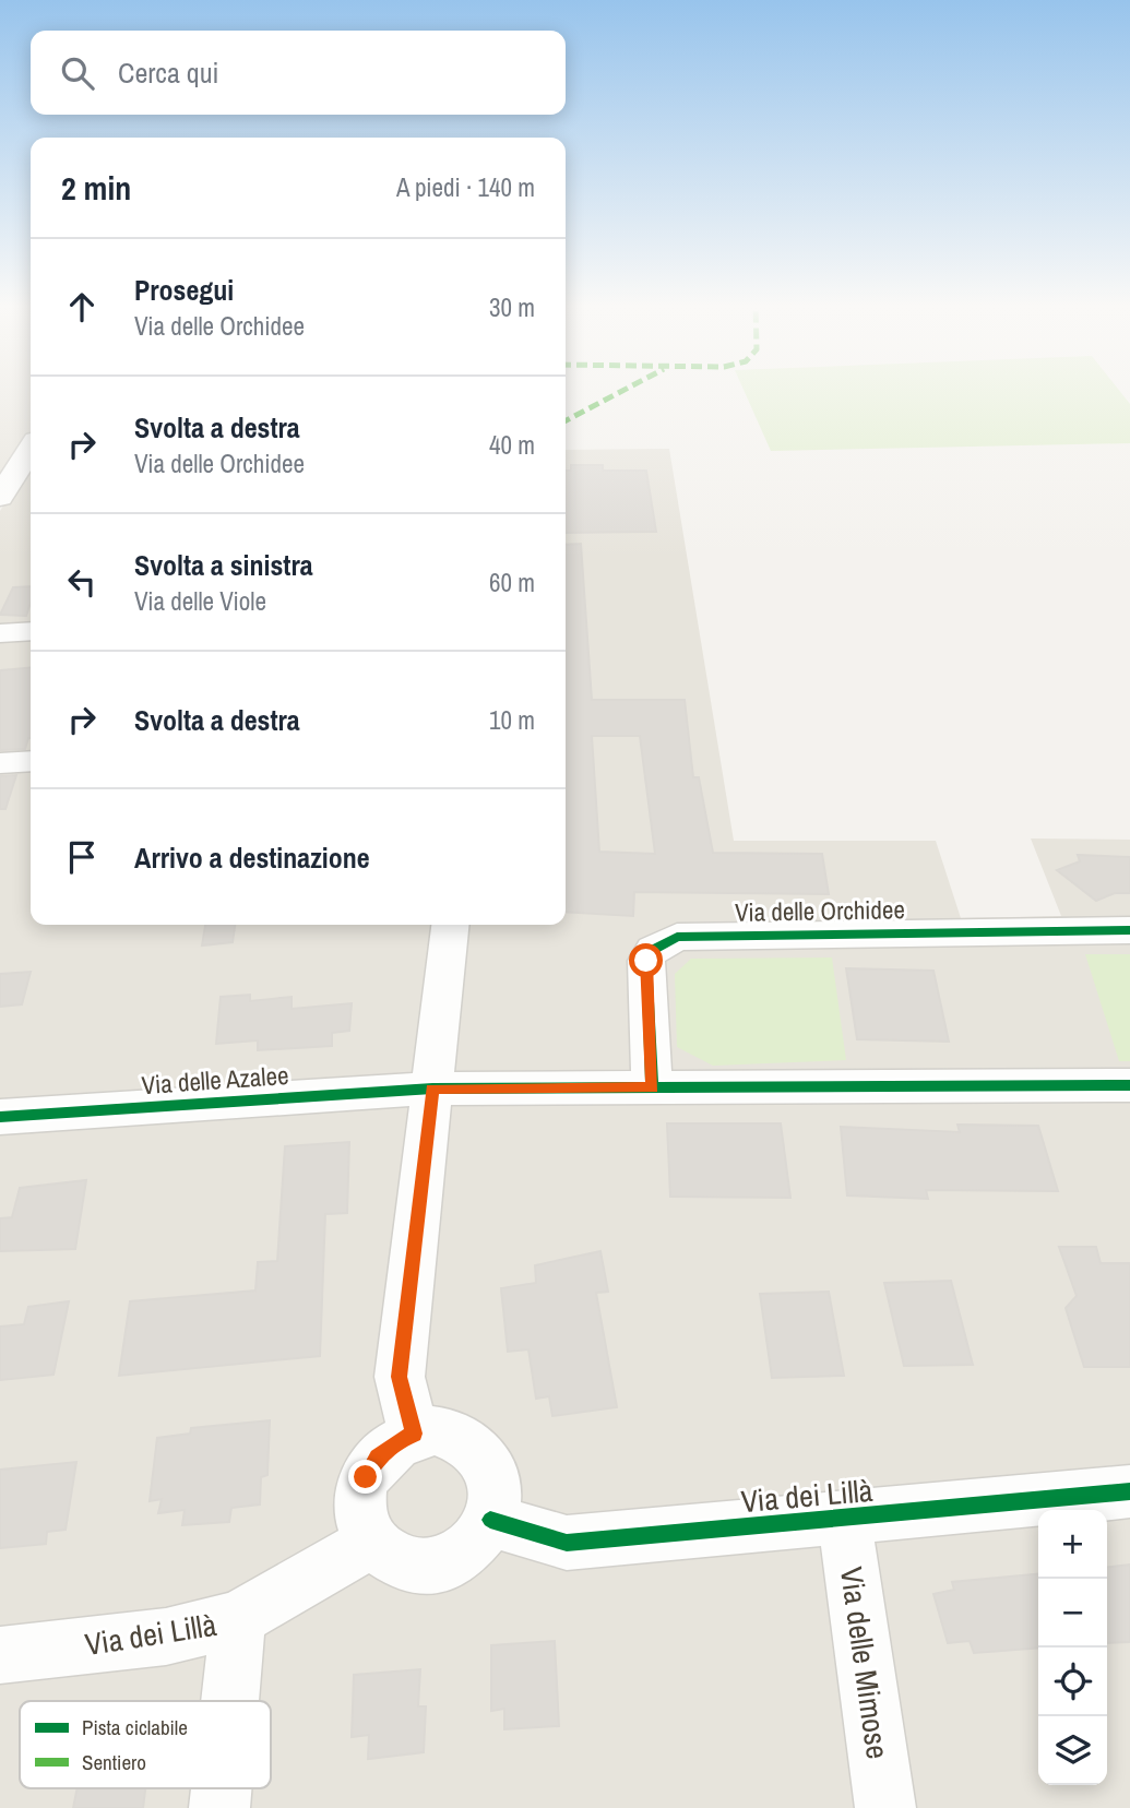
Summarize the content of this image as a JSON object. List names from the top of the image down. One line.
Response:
{"streets":{"street":["Via delle Orchidee","Via delle Azalee","Via dei Lillà","Via delle Mimose"]},"crossings":[["Via dei Lillà","Via delle Mimose"]],"legend":["Pista ciclabile","Sentiero"],"page":{"search":"Cerca qui","heading":["2 min","A piedi · 140 m"],"list":[["Prosegui","Via delle Orchidee","30 m"],["Svolta a destra","Via delle Orchidee","40 m"],["Svolta a sinistra","Via delle Viole","60 m"],["Svolta a destra","10 m"],"Arrivo a destinazione"],"map_buttons":["+","−"]}}
